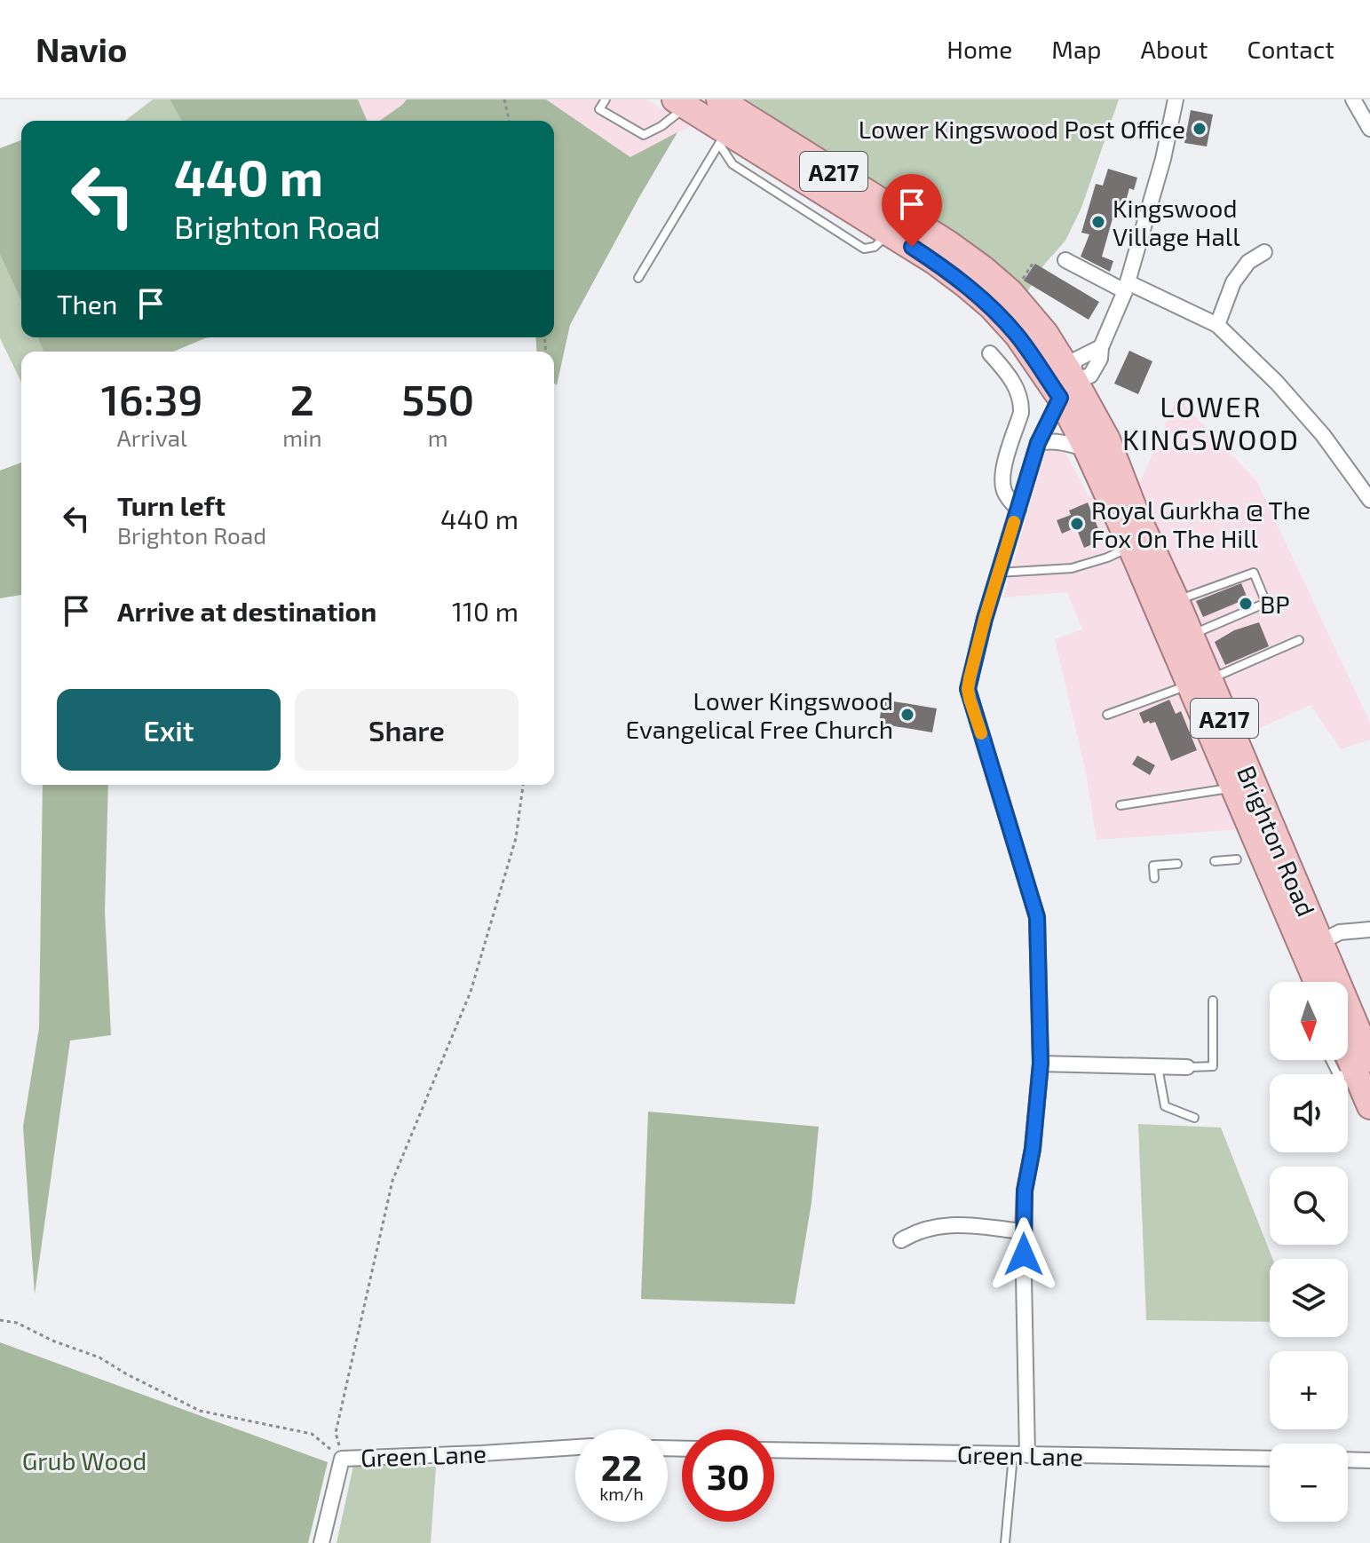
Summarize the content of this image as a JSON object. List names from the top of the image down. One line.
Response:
{"streets":{"highway":["A217","Brighton Road"],"street":["Green Lane"]},"districts":["LOWER KINGSWOOD"],"parks":["Grub Wood"],"places":["Lower Kingswood Post Office","Kingswood Village Hall","Royal Gurkha @ The Fox On The Hill","BP","Lower Kingswood Evangelical Free Church"],"north":"bottom","page":{"header":"Navio","nav":["Home","Map","About","Contact"],"turn":["440 m","Brighton Road"],"then":"Then","eta":["16:39","Arrival","2","min","550","m"],"list":[{"name":"Turn left","note":"Brighton Road","value":"440 m"},{"name":"Arrive at destination","value":"110 m"}],"buttons":["Exit","Share"],"map_buttons":["+","−"],"speed":"22 km/h","limit":"30"}}
